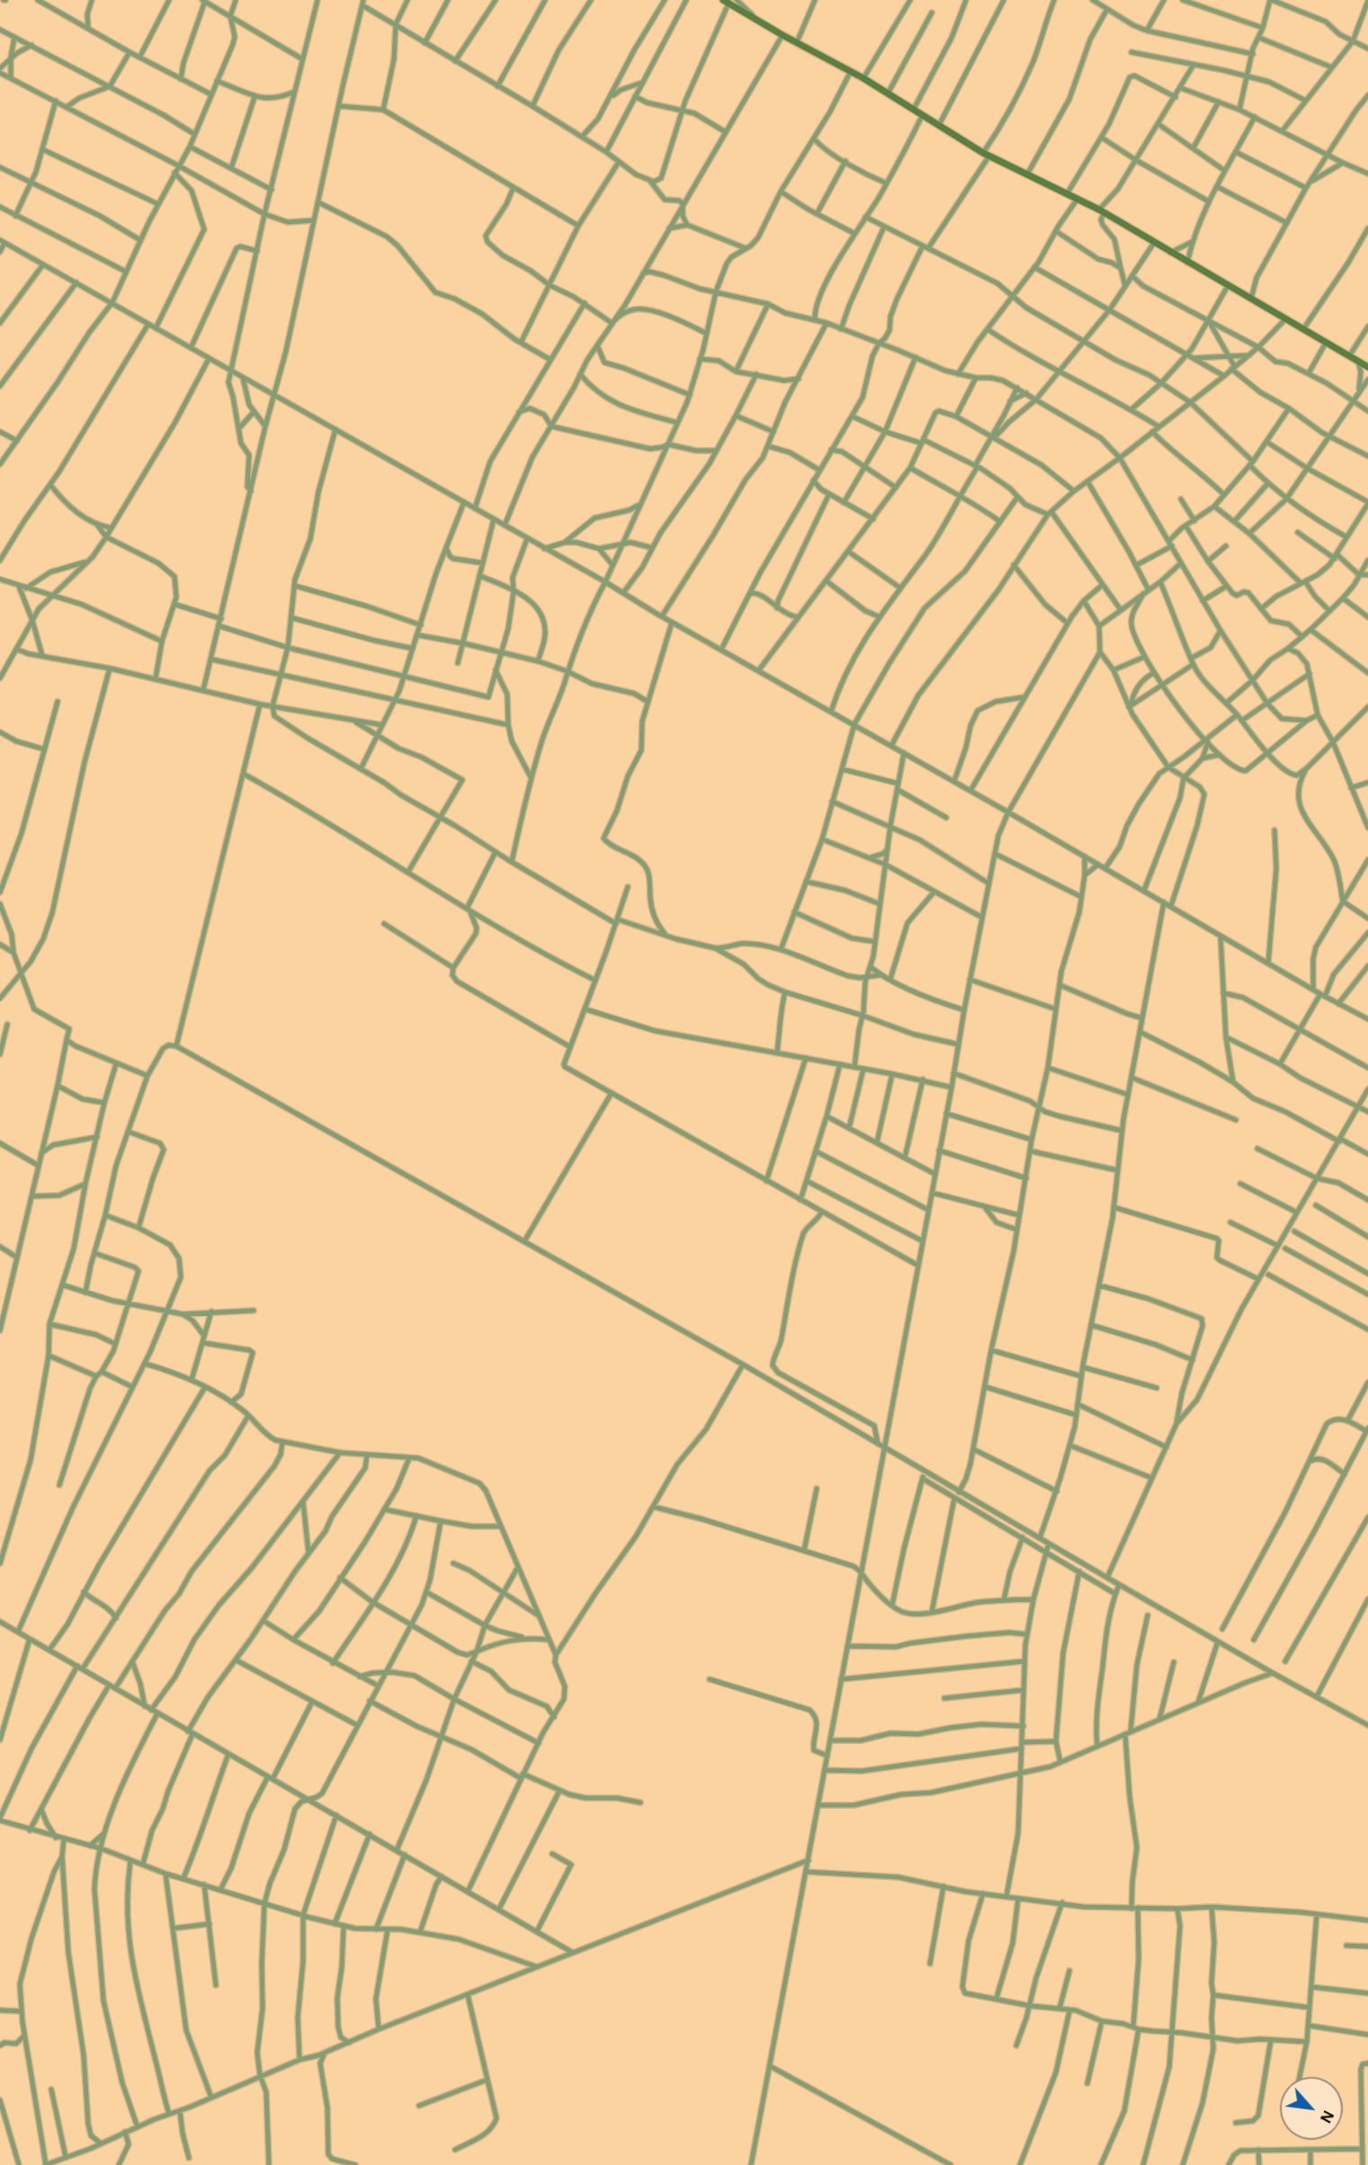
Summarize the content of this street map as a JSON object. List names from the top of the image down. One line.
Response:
{"north":"bottom right"}
